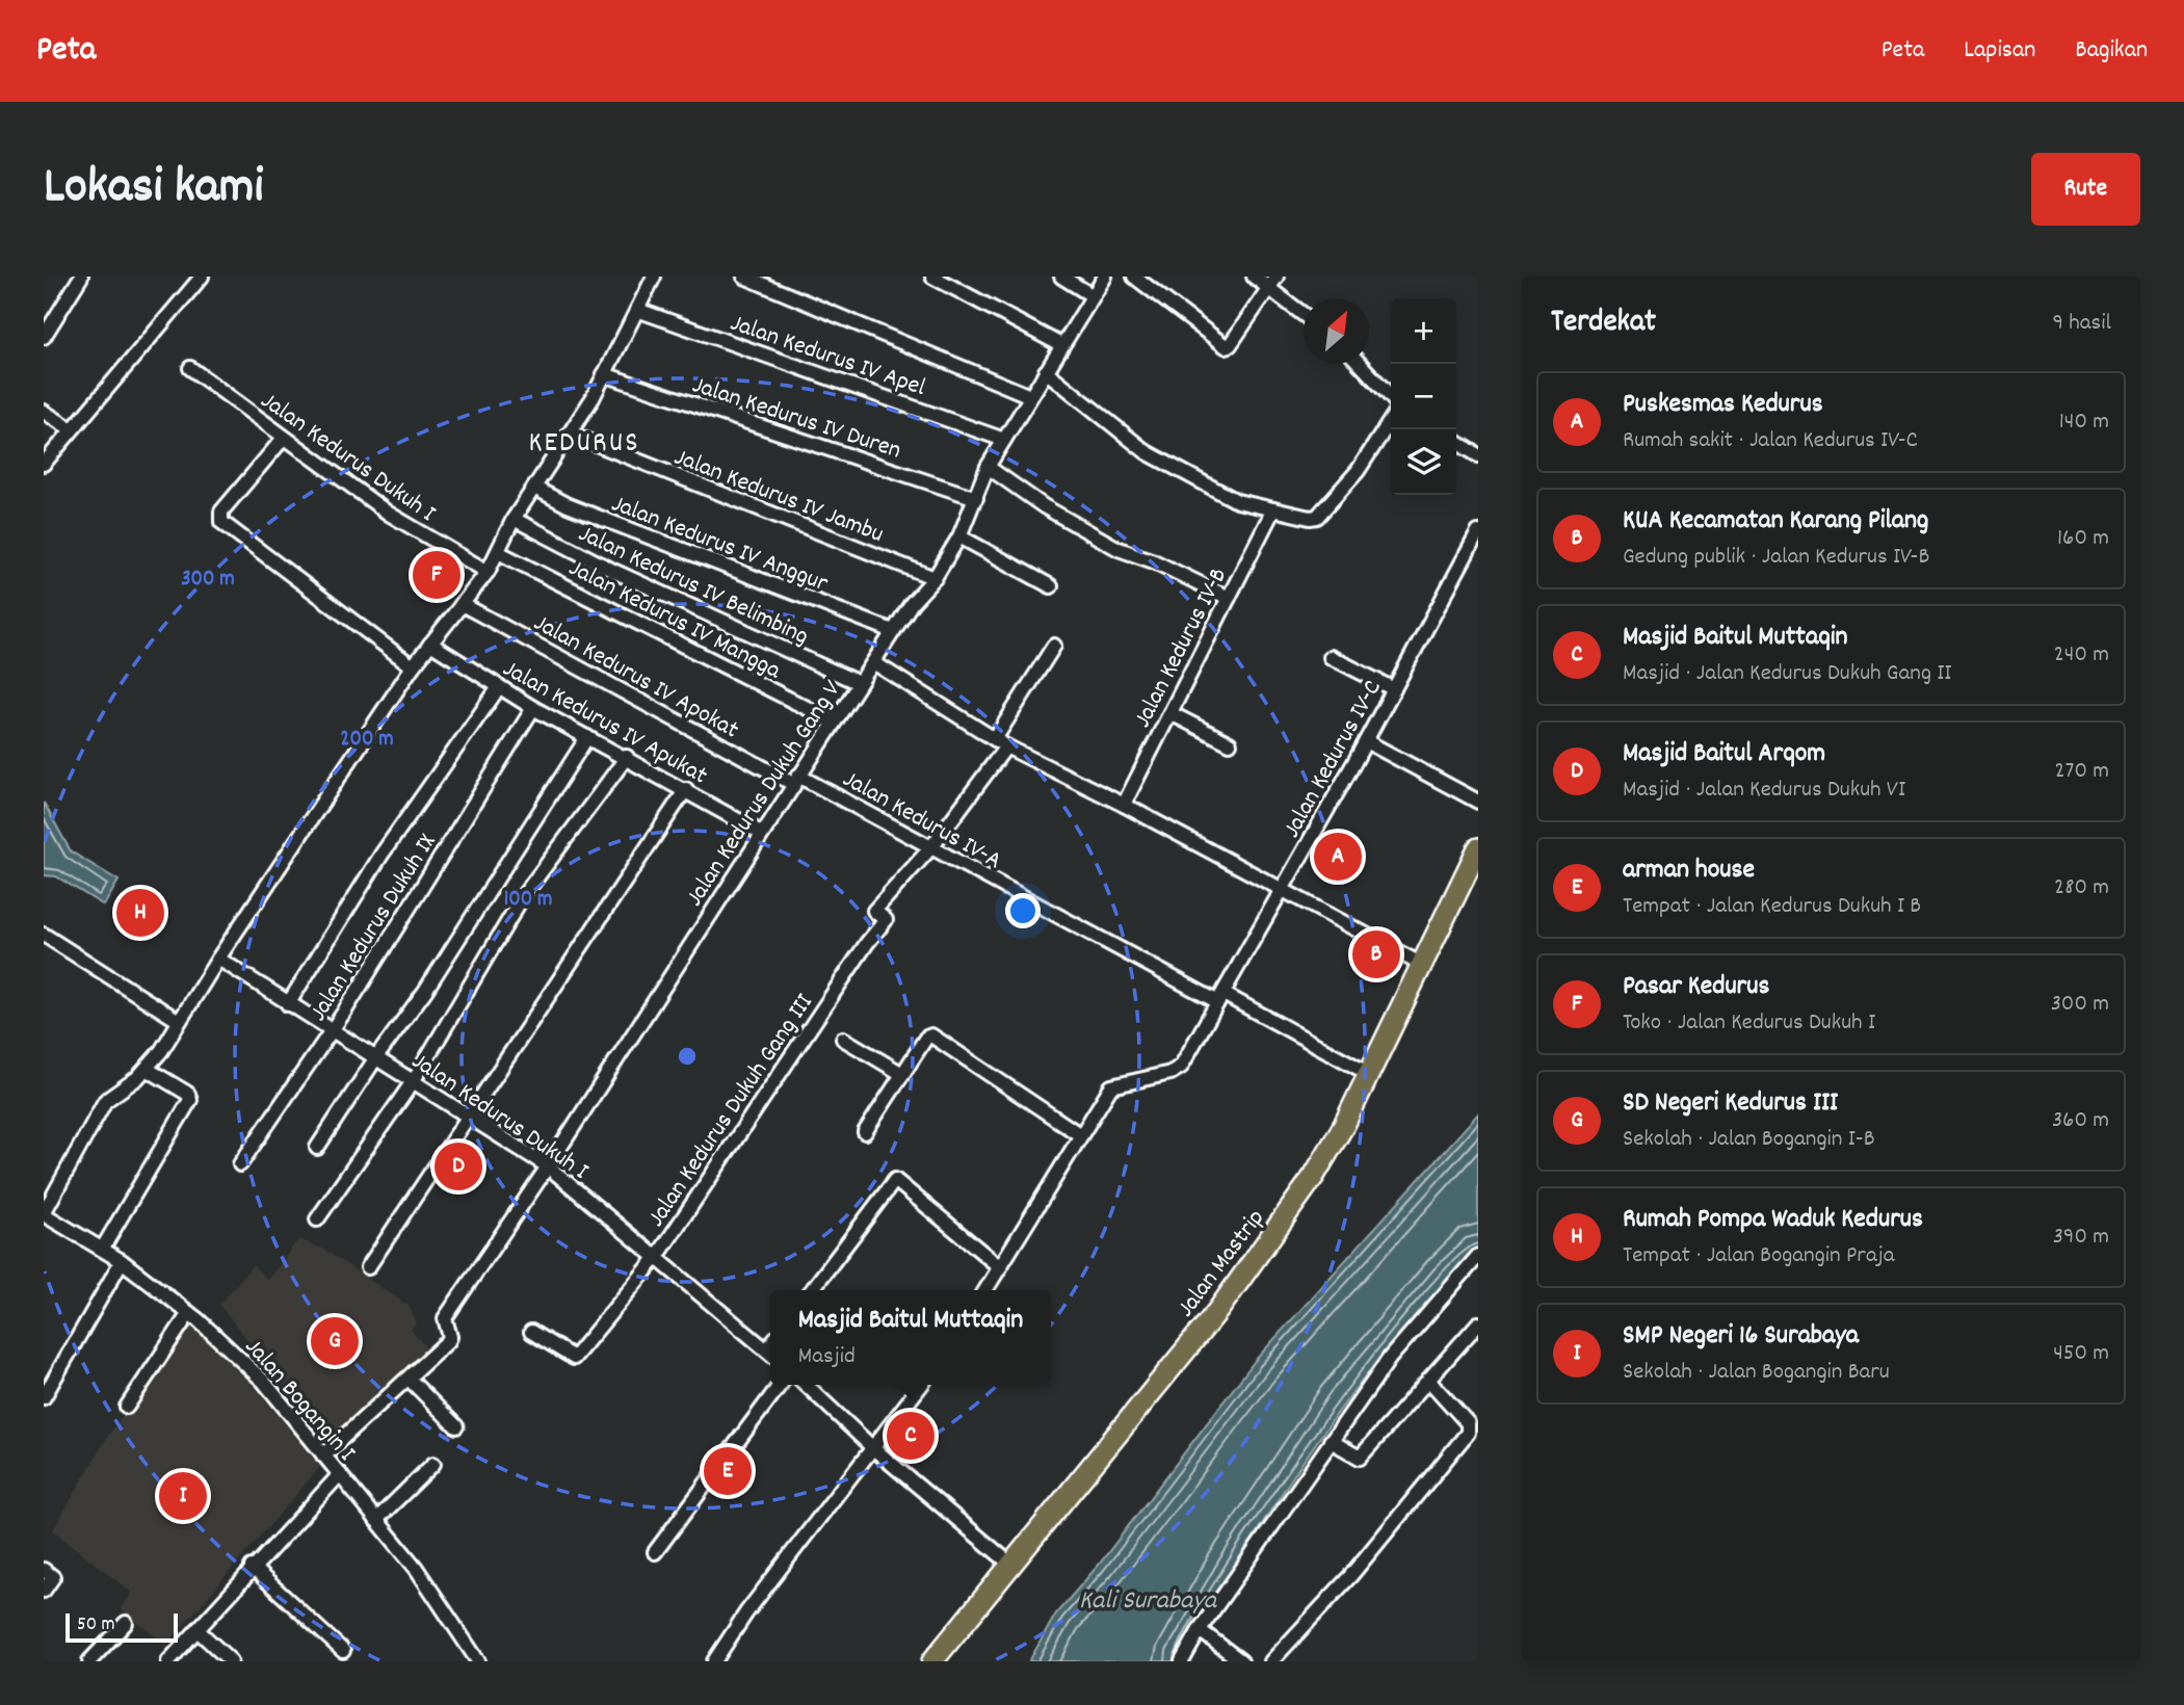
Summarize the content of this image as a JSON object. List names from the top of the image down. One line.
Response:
{"streets":{"main road":["Jalan Mastrip"],"street":["Jalan Kedurus IV Apel","Jalan Kedurus IV Duren","Jalan Kedurus Dukuh I","Jalan Kedurus IV Jambu","Jalan Kedurus IV Anggur","Jalan Kedurus IV Belimbing","Jalan Kedurus IV Mangga","Jalan Kedurus IV-B","Jalan Kedurus IV Apokat","Jalan Kedurus IV Apukat","Jalan Kedurus IV-C","Jalan Kedurus Dukuh Gang V","Jalan Kedurus IV-A","Jalan Kedurus Dukuh IX","Jalan Kedurus Dukuh Gang III","Jalan Bogangin I"]},"crossings":[["Jalan Kedurus IV Apel","Jalan Kedurus Dukuh Gang V"],["Jalan Kedurus IV Duren","Jalan Kedurus Dukuh Gang V"],["Jalan Kedurus Dukuh I","Jalan Kedurus Dukuh Gang V"],["Jalan Kedurus Dukuh I","Jalan Kedurus Dukuh IX"],["Jalan Kedurus Dukuh I","Jalan Kedurus Dukuh Gang III"],["Jalan Kedurus IV Jambu","Jalan Kedurus Dukuh Gang V"],["Jalan Kedurus IV Anggur","Jalan Kedurus Dukuh Gang V"],["Jalan Kedurus IV Belimbing","Jalan Kedurus Dukuh Gang V"],["Jalan Kedurus IV Mangga","Jalan Kedurus Dukuh Gang V"],["Jalan Kedurus IV Apokat","Jalan Kedurus Dukuh Gang V"],["Jalan Kedurus IV Apokat","Jalan Kedurus IV-A"],["Jalan Kedurus IV Apukat","Jalan Kedurus Dukuh Gang V"],["Jalan Kedurus IV Apukat","Jalan Kedurus Dukuh IX"],["Jalan Kedurus IV-C","Jalan Kedurus IV-A"],["Jalan Kedurus Dukuh Gang V","Jalan Kedurus IV-A"],["Jalan Kedurus IV-A","Jalan Kedurus Dukuh Gang III"],["Jalan Kedurus IV-A","Jalan Mastrip"]],"districts":["KEDURUS"],"water":["Kali Surabaya"],"scale_bar":"50 m","north":"top right","page":{"header":"Peta","nav":["Peta","Lapisan","Bagikan"],"title":"Lokasi kami","buttons":"Rute","heading":["Terdekat","9 hasil"],"map_buttons":["+","−"],"list":[{"mark":"A","name":"Puskesmas Kedurus","note":"Rumah sakit · Jalan Kedurus IV-C","value":"140 m"},{"mark":"B","name":"KUA Kecamatan Karang Pilang","note":"Gedung publik · Jalan Kedurus IV-B","value":"160 m"},{"mark":"C","name":"Masjid Baitul Muttaqin","note":"Masjid · Jalan Kedurus Dukuh Gang II","value":"240 m"},{"mark":"D","name":"Masjid Baitul Arqom","note":"Masjid · Jalan Kedurus Dukuh VI","value":"270 m"},{"mark":"E","name":"arman house","note":"Tempat · Jalan Kedurus Dukuh I B","value":"280 m"},{"mark":"F","name":"Pasar Kedurus","note":"Toko · Jalan Kedurus Dukuh I","value":"300 m"},{"mark":"G","name":"SD Negeri Kedurus III","note":"Sekolah · Jalan Bogangin I-B","value":"360 m"},{"mark":"H","name":"Rumah Pompa Waduk Kedurus","note":"Tempat · Jalan Bogangin Praja","value":"390 m"},{"mark":"I","name":"SMP Negeri 16 Surabaya","note":"Sekolah · Jalan Bogangin Baru","value":"450 m"}],"pins":["F","A","H","B","D","G","C","E","I"],"popup":["Masjid Baitul Muttaqin","Masjid"],"scale":"50 m"},"rings":["300 m","200 m","100 m"]}
